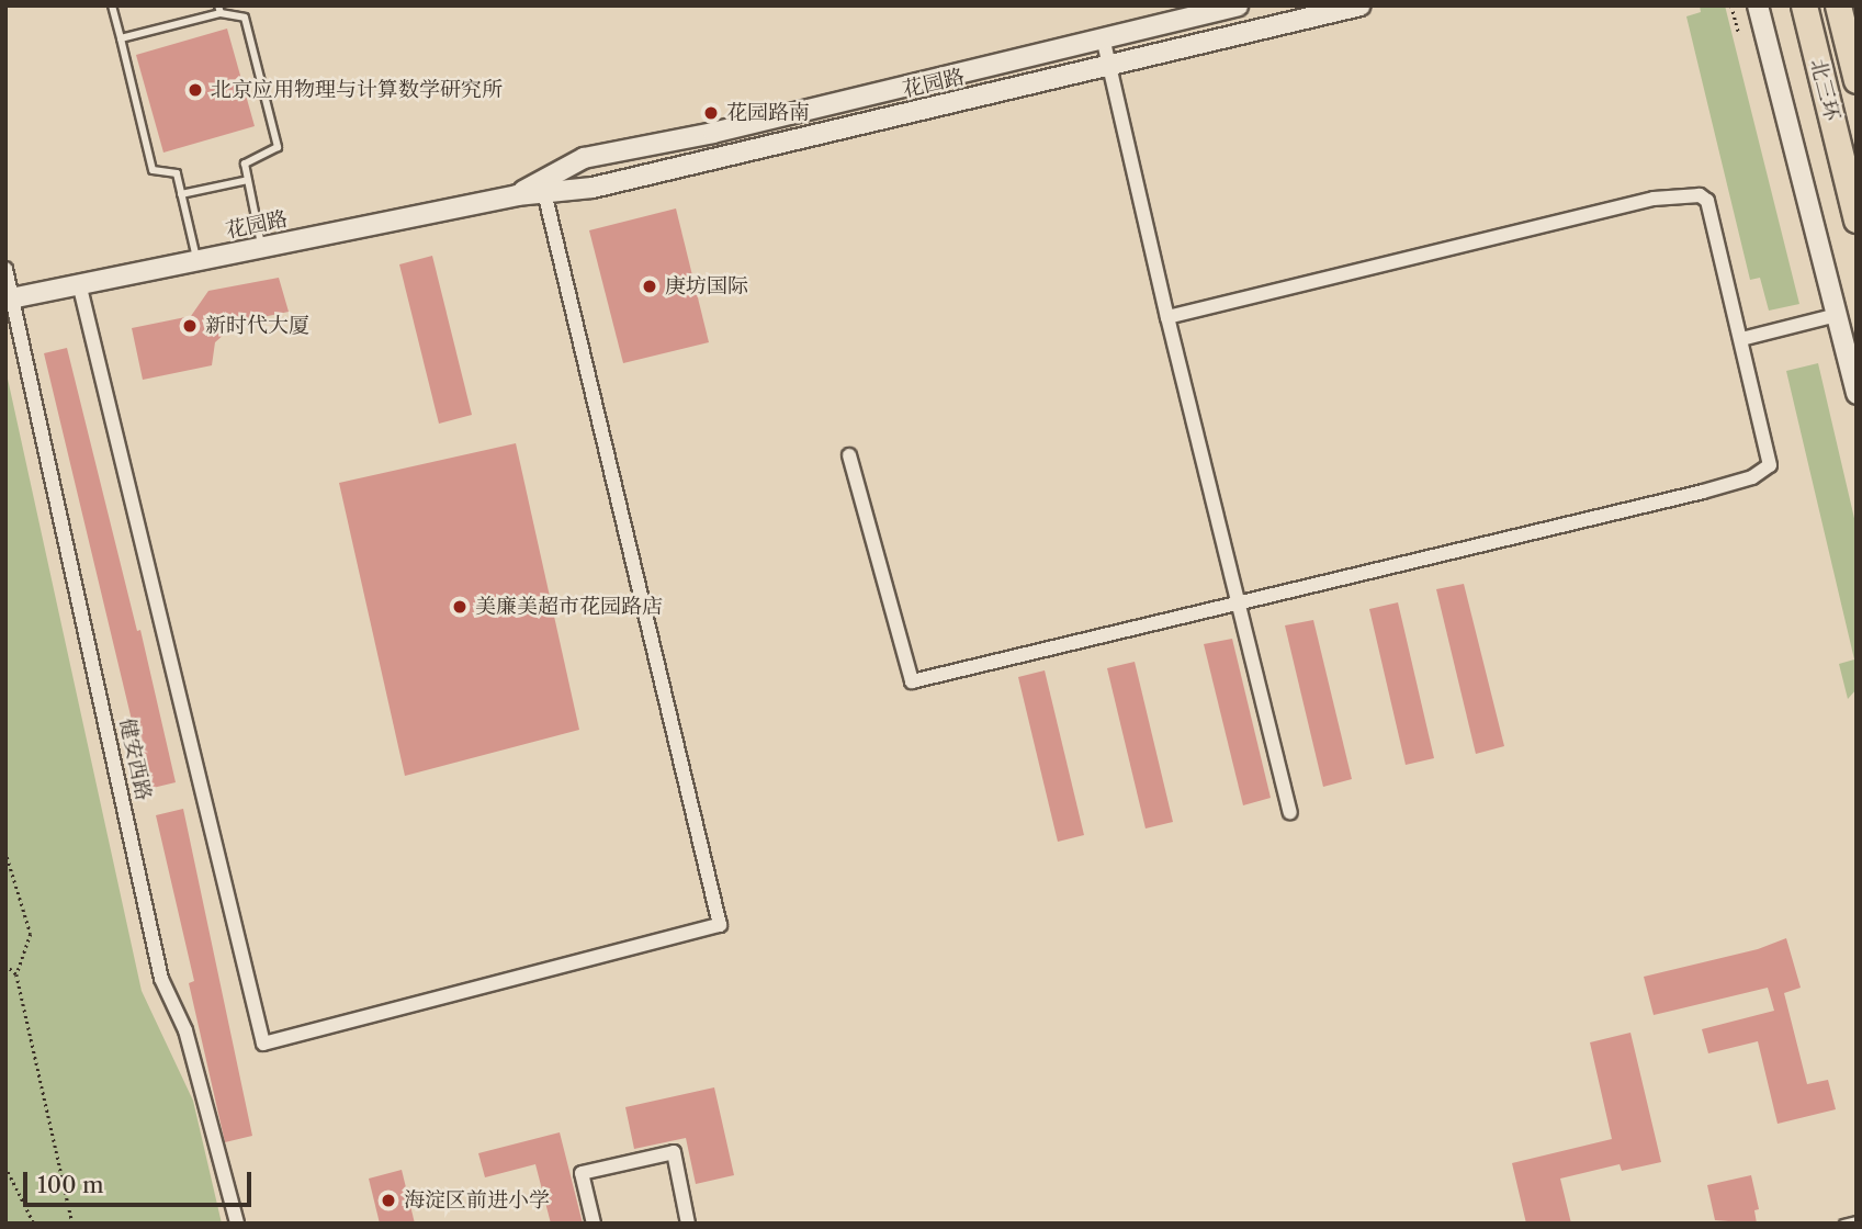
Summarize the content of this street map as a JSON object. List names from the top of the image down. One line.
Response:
{"streets":{"highway":["北三环"],"street":["花园路","健安西路"]},"crossings":[["花园路","健安西路"]],"places":["北京应用物理与计算数学研究所","花园路南","庚坊国际","新时代大厦","美廉美超市花园路店","海淀区前进小学"],"scale_bar":"100 m"}
